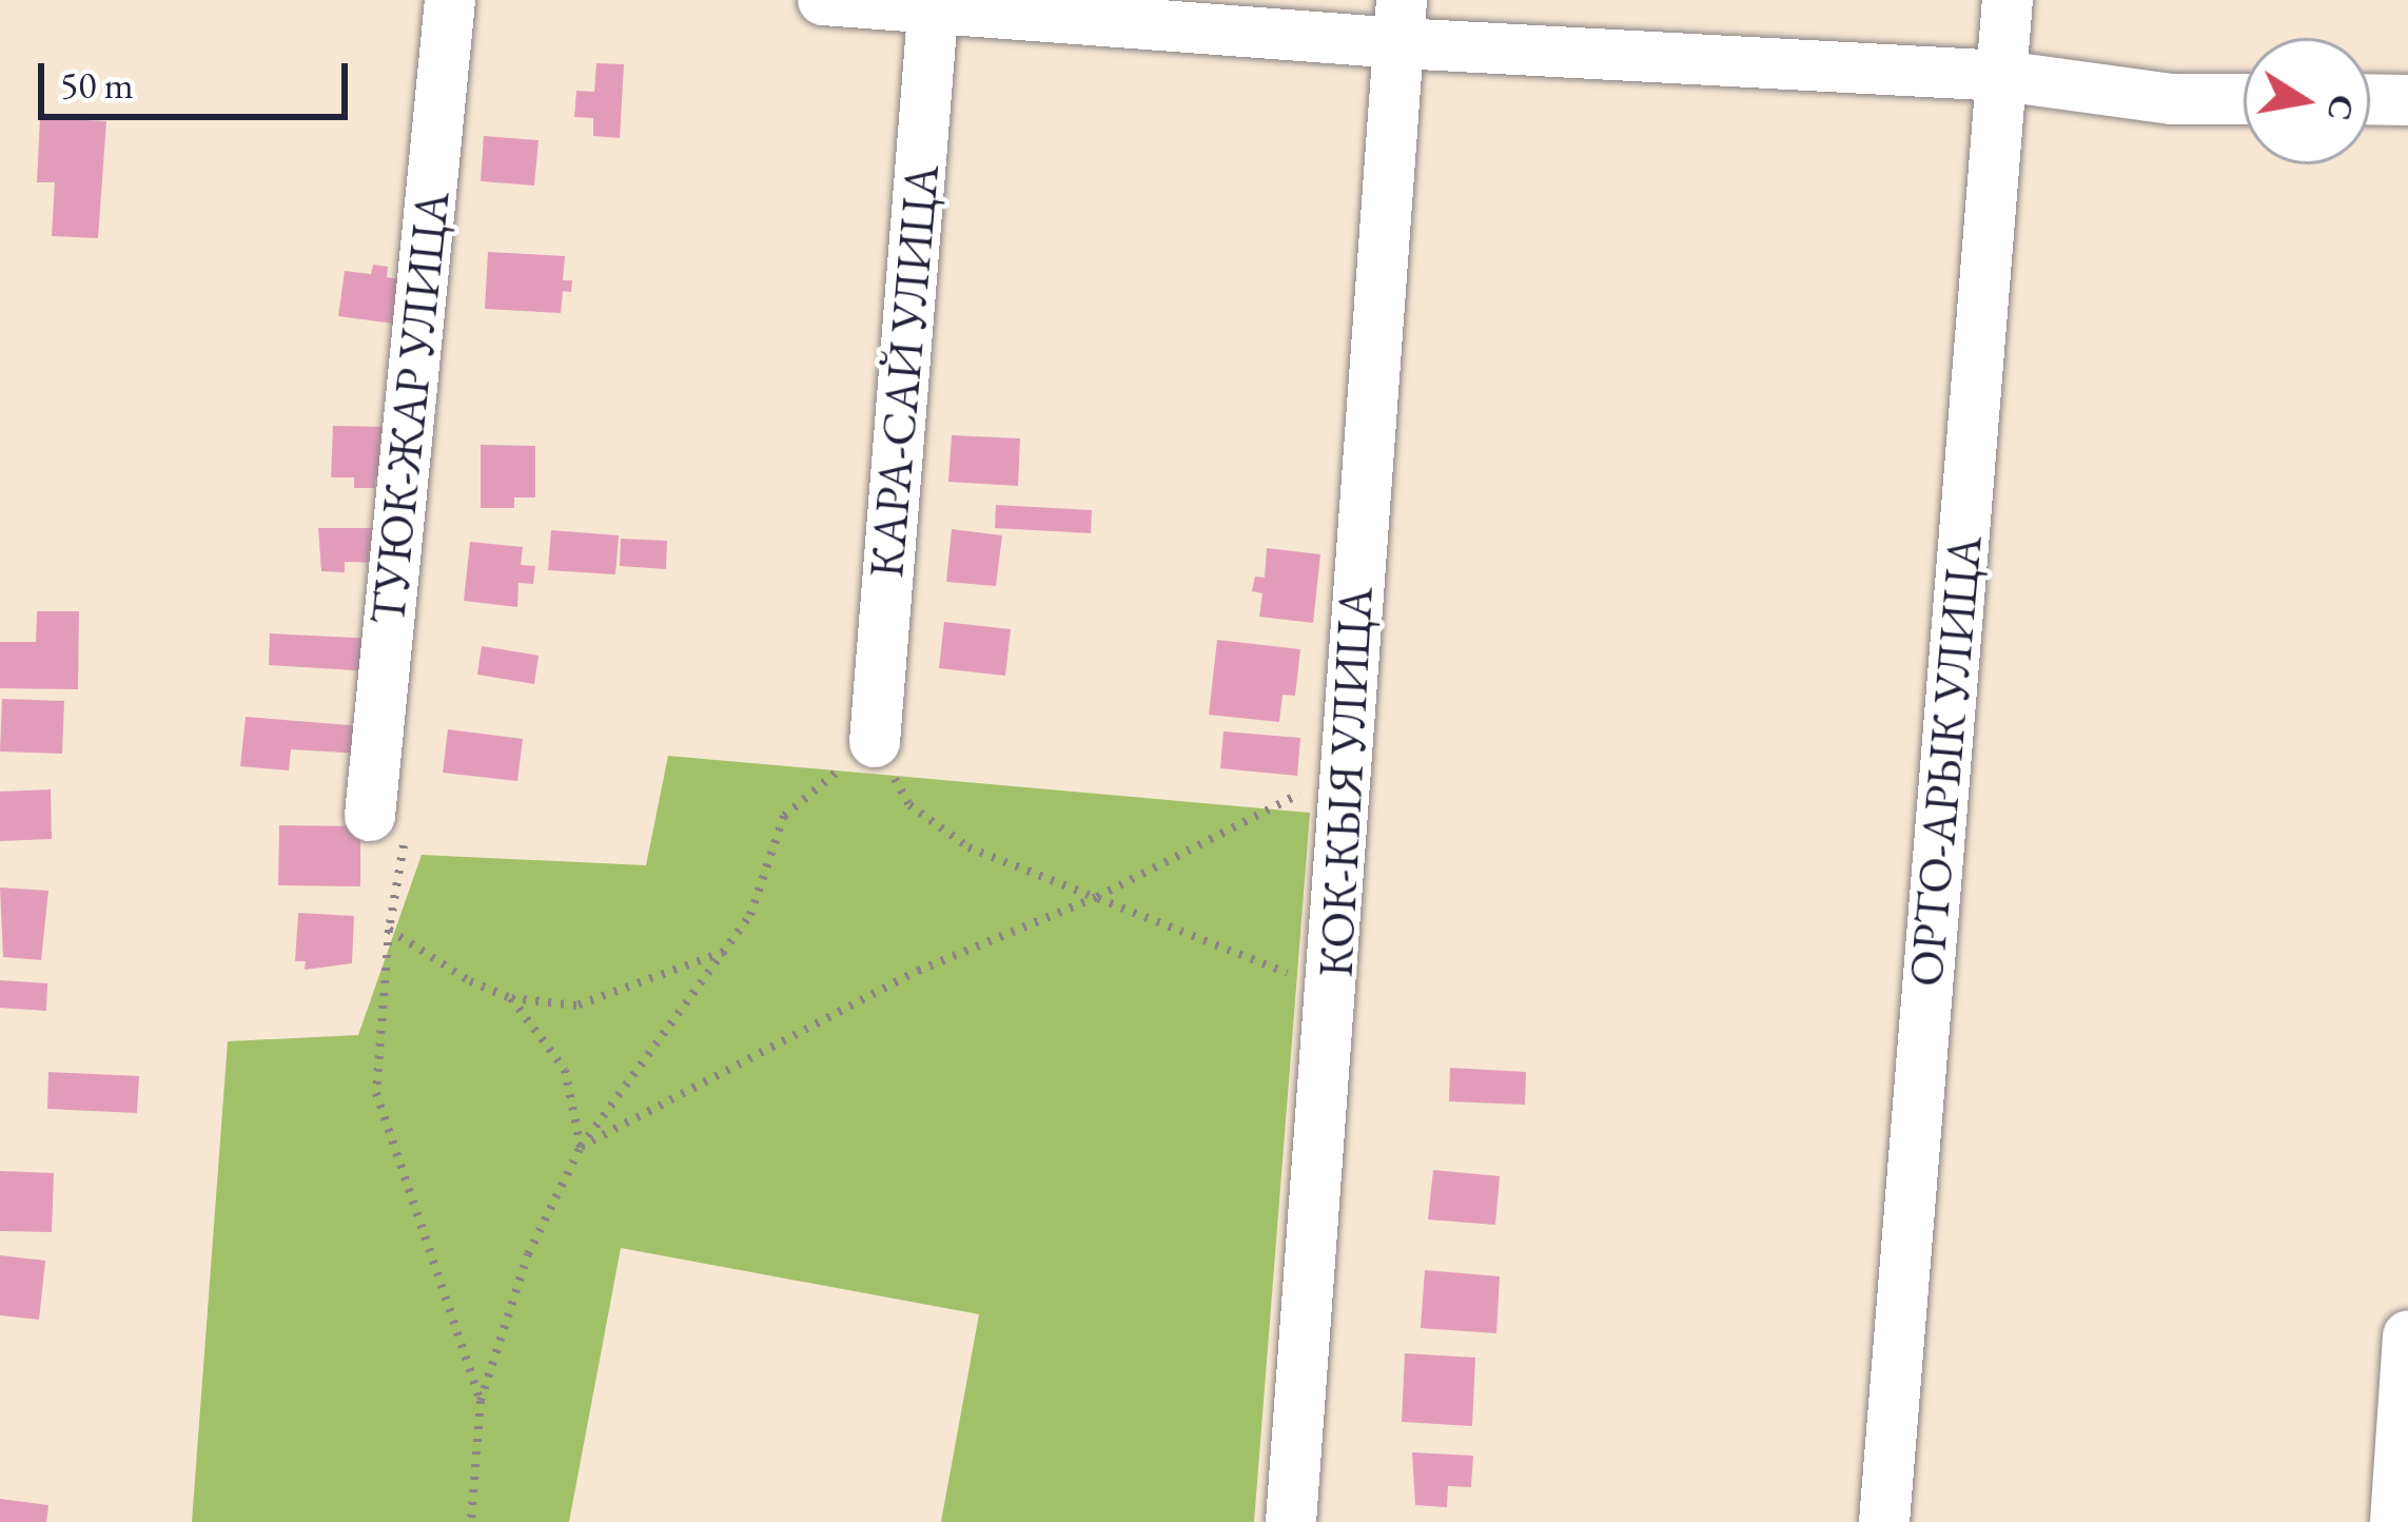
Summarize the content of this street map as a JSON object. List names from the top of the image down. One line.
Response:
{"streets":{"street":["КАРА-САЙ УЛИЦА","ТУЮК-ЖАР УЛИЦА","ОРТО-АРЫК УЛИЦА","КОК-КЫЯ УЛИЦА"]},"scale_bar":"50 m","north":"right"}
